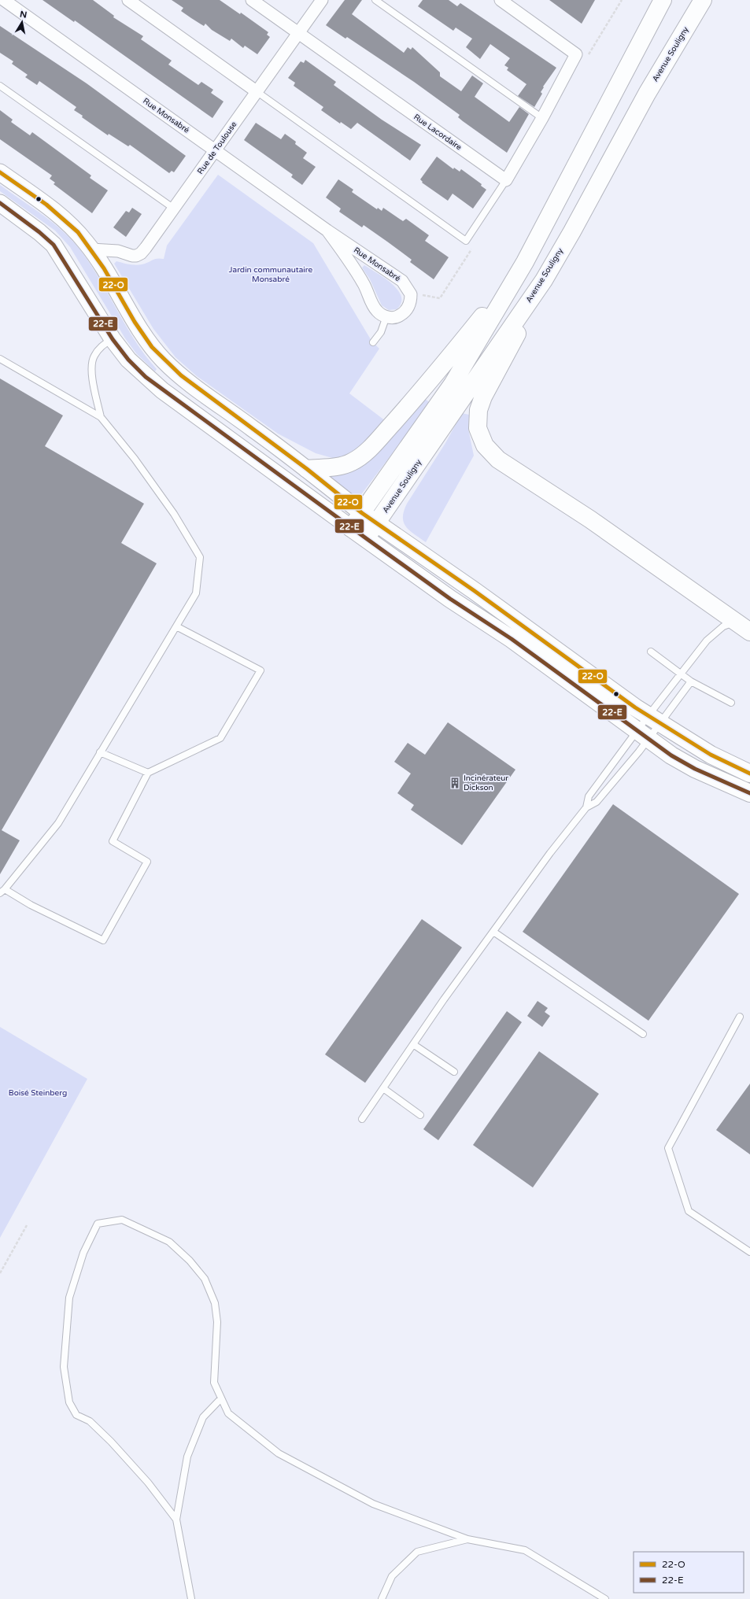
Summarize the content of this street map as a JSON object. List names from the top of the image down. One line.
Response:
{"streets":{"main road":["Avenue Souligny"],"street":["Rue Monsabré","Rue Lacordaire","Rue de Toulouse"]},"crossings":[["Rue Monsabré","Rue de Toulouse"],["Rue Lacordaire","Rue de Toulouse"]],"parks":["Jardin communautaire Monsabré","Boisé Steinberg"],"places":{"building":["Incinérateur Dickson"]},"lines":["transit line 22-O","transit line 22-E"],"legend":["22-O","22-E"],"north":"top"}
